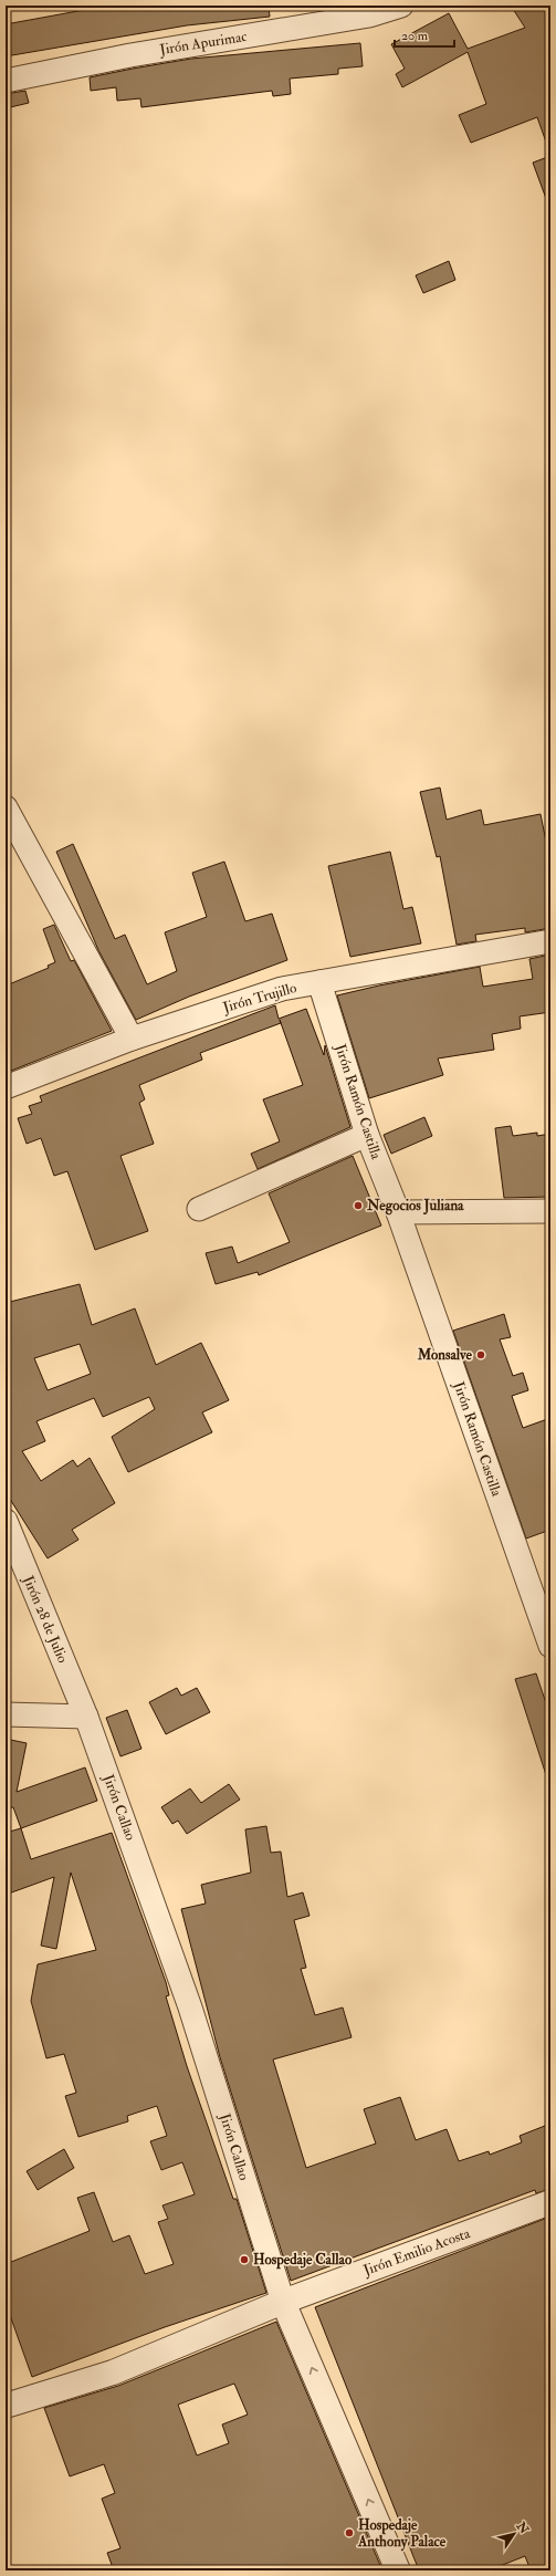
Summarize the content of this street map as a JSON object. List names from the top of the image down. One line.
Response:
{"streets":{"street":["Jirón Apurimac","Jirón Trujillo","Jirón Ramón Castilla","Jirón 28 de Julio","Jirón Callao","Jirón Emilio Acosta"]},"crossings":[["Jirón Trujillo","Jirón Ramón Castilla"],["Jirón 28 de Julio","Jirón Callao"],["Jirón Callao","Jirón Emilio Acosta"]],"places":["Negocios Juliana","Monsalve","Hospedaje Callao","Hospedaje Anthony Palace"],"scale_bar":"20 m","north":"top right"}
